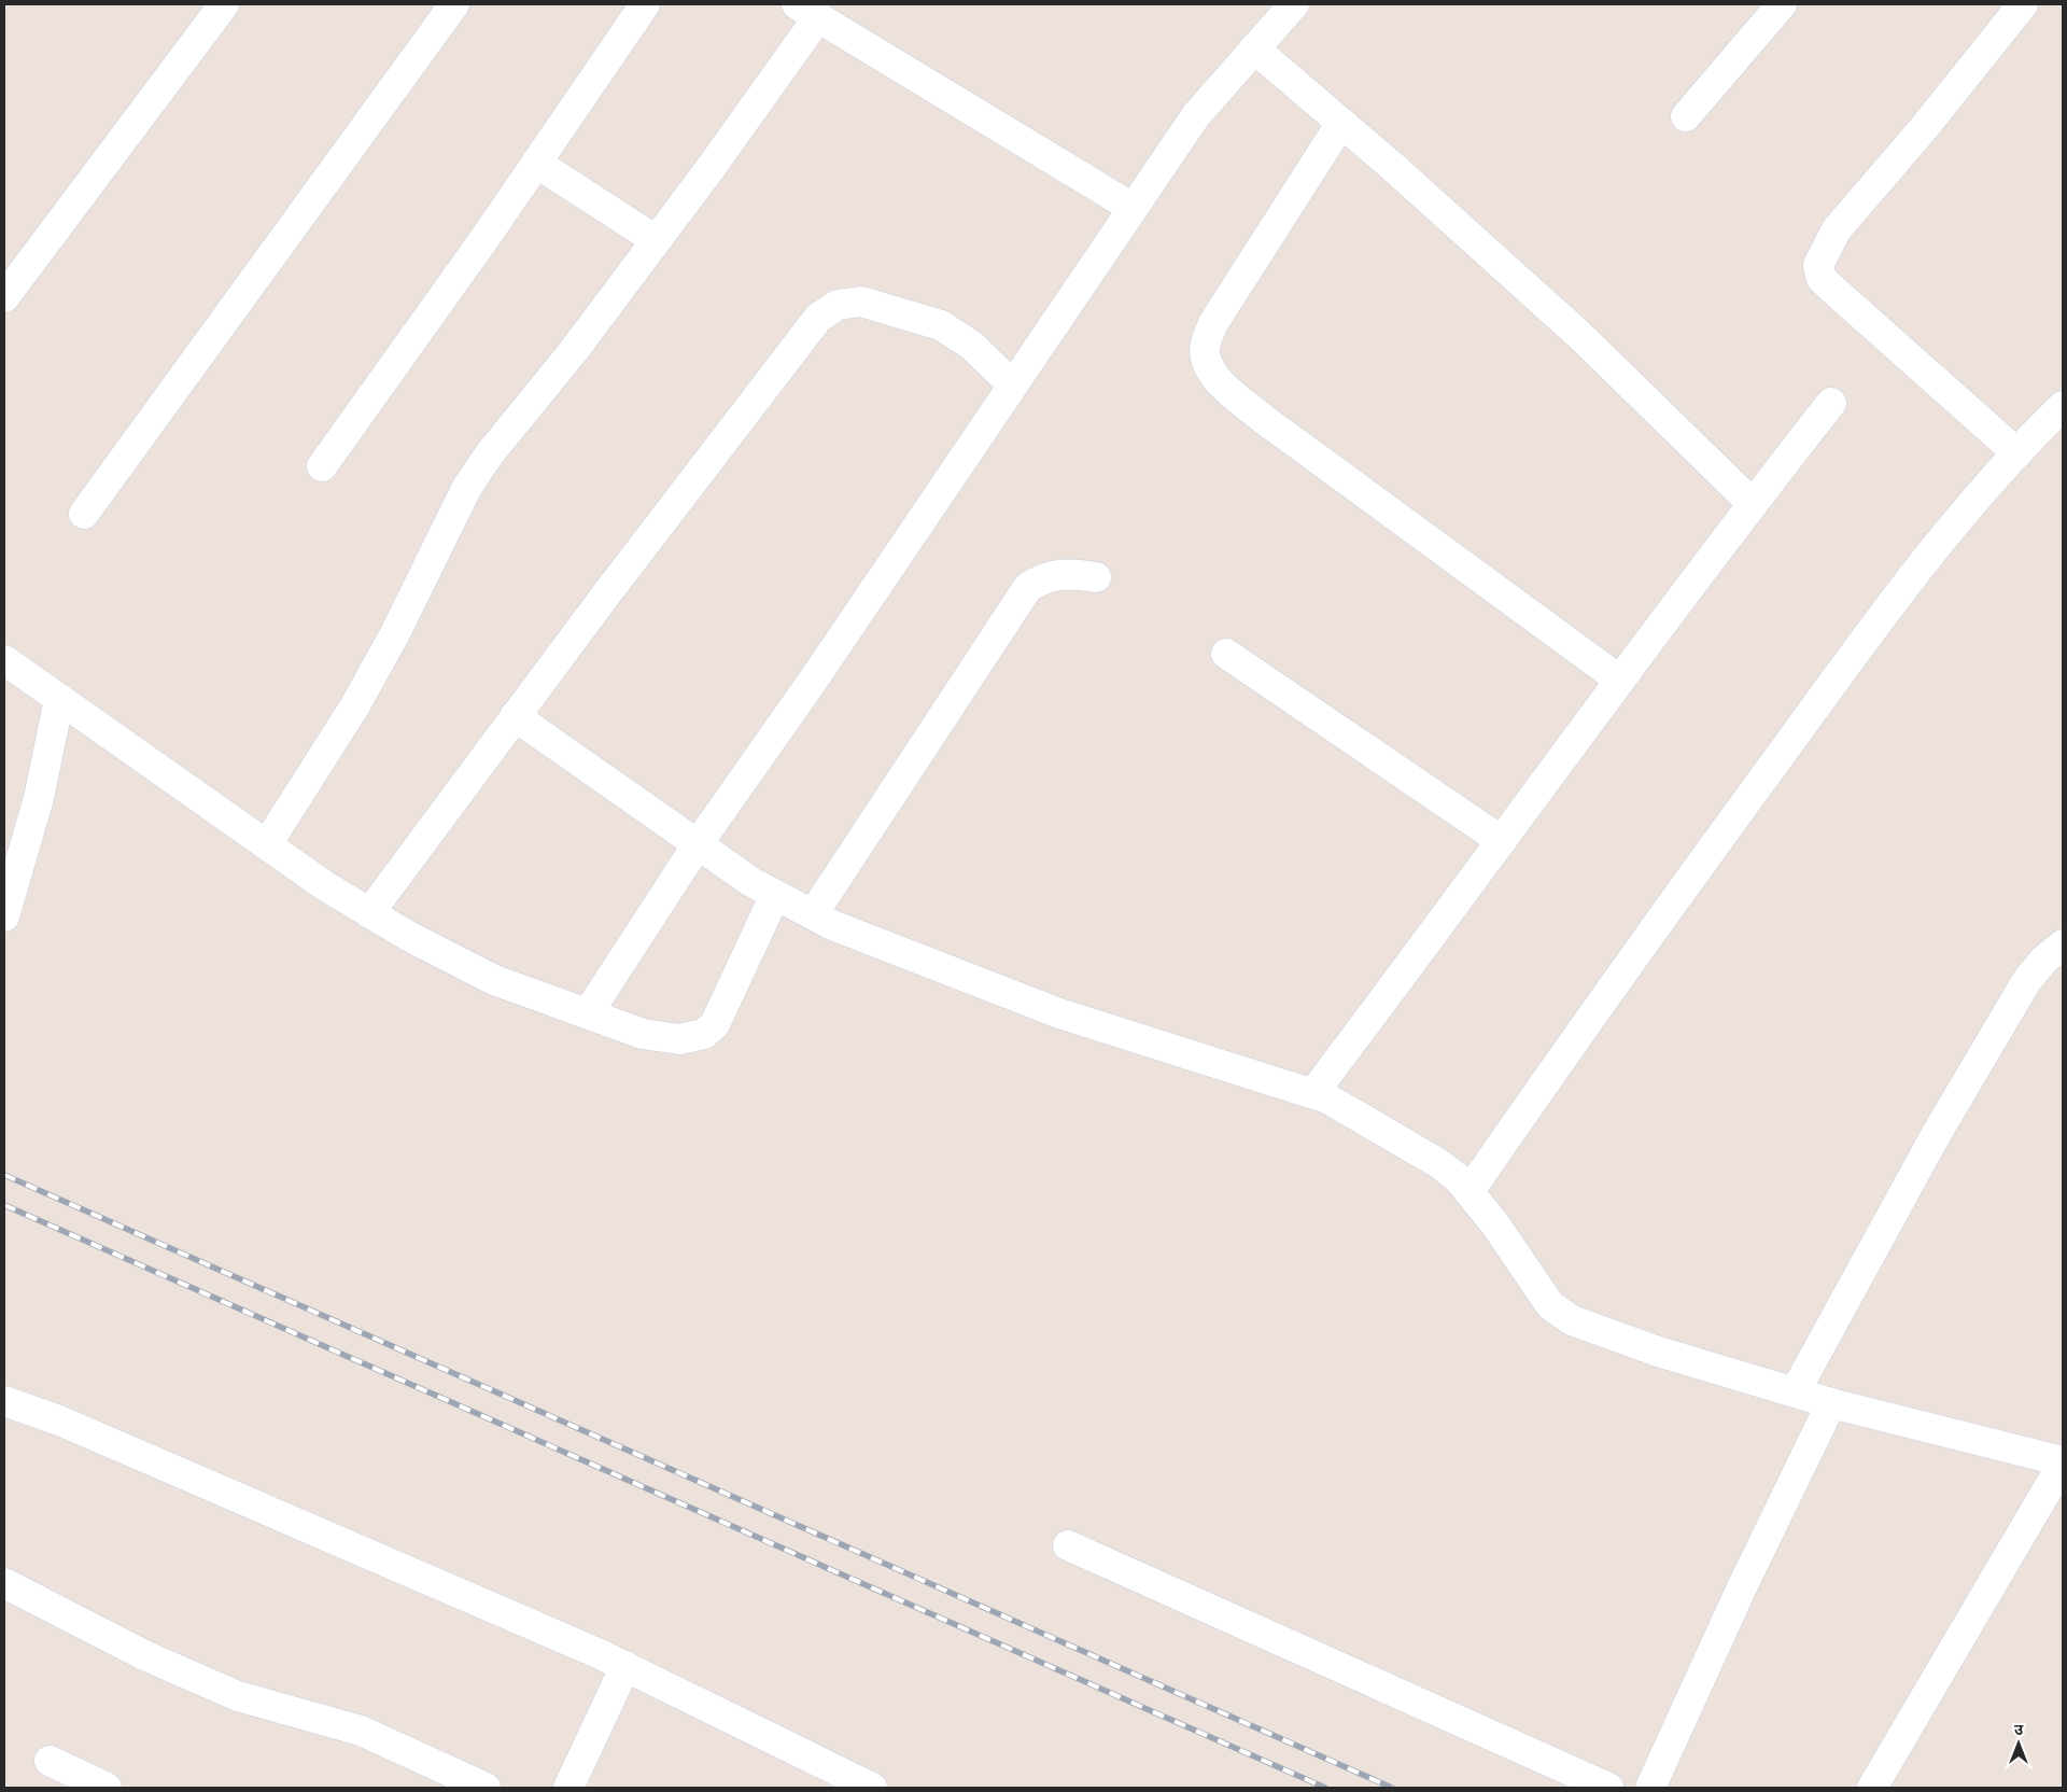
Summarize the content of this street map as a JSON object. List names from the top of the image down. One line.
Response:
{"north":"top"}
